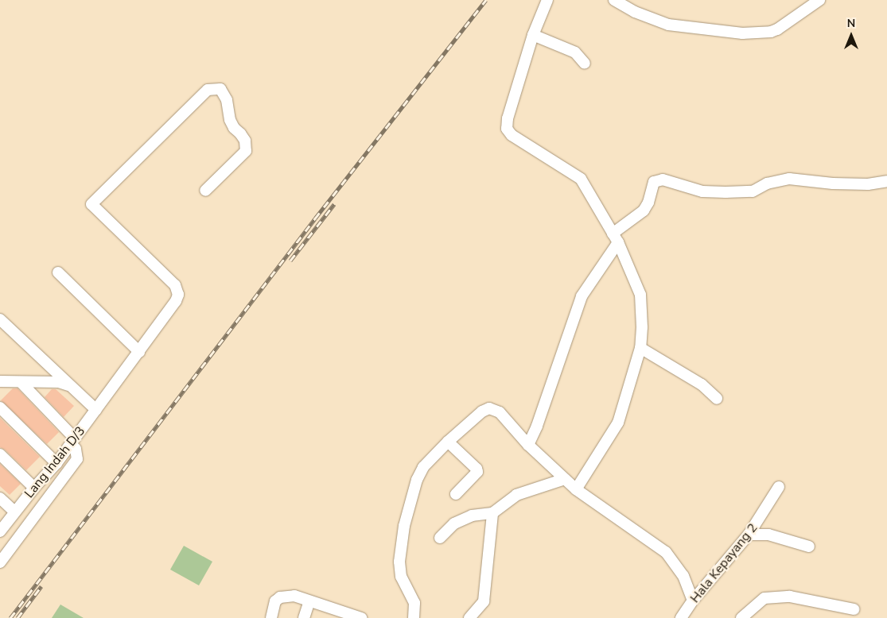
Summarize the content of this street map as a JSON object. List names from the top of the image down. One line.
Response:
{"streets":{"street":["Lang Indah D/3","Hala Kepayang 2"]},"north":"top"}
